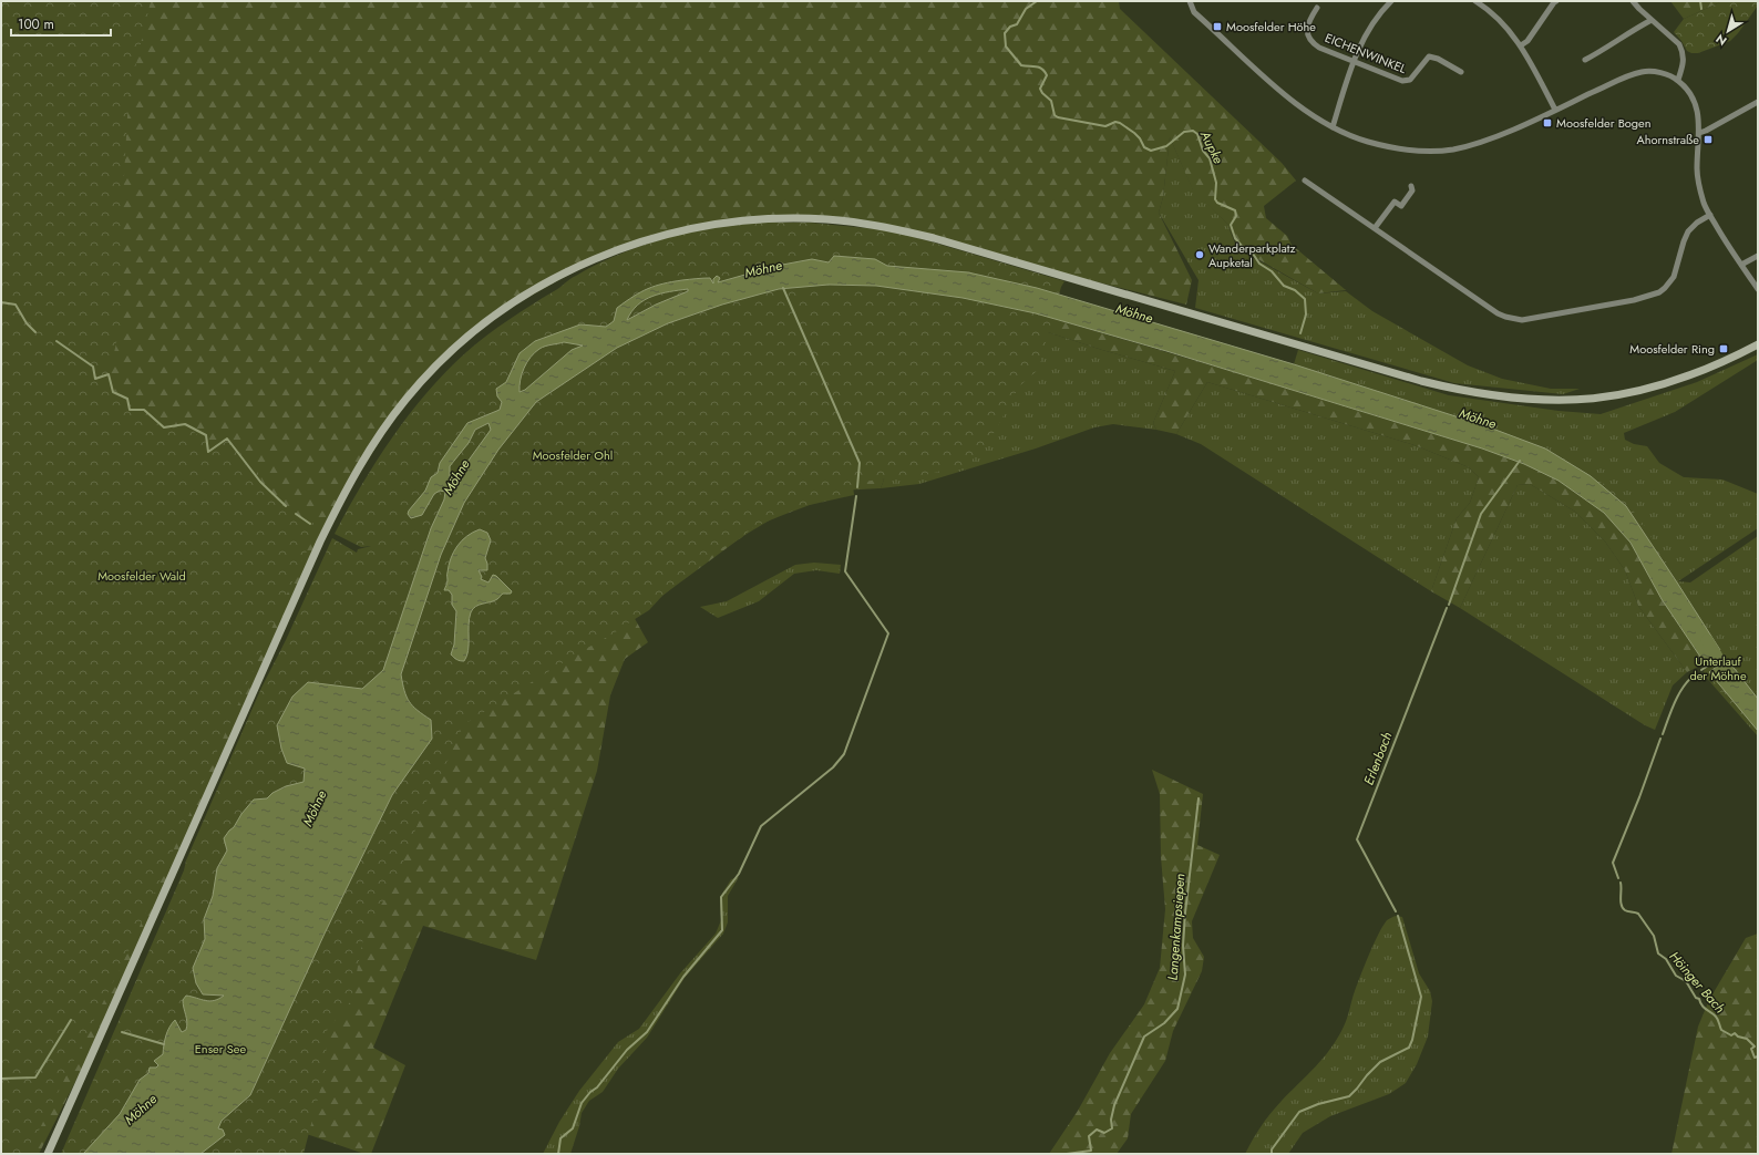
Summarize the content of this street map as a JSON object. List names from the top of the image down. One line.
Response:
{"streets":{"street":["EICHENWINKEL"]},"water":["Aupke","Möhne","Erlenbach","Langenkampsiepen","Höinger Bach"],"parks":["Moosfelder Ohl","Moosfelder Wald","Unterlauf der Möhne","Enser See"],"places":{"transit":["Moosfelder Höhe","Moosfelder Bogen","Ahornstraße","Moosfelder Ring"],"other":["Wanderparkplatz Aupketal"]},"scale_bar":"100 m","north":"bottom left"}
